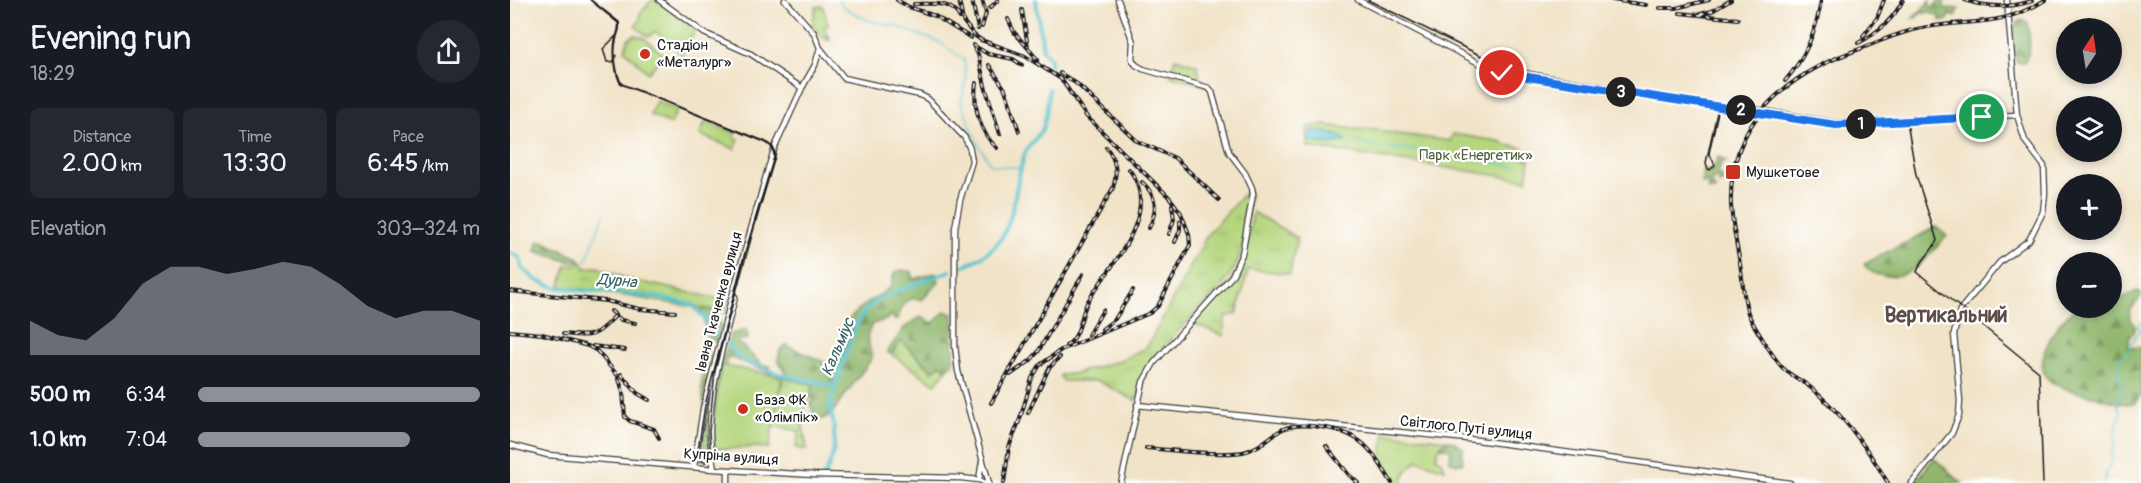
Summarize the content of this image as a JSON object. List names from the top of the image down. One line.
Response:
{"streets":{"main road":["Івана Ткаченка вулиця","Світлого Путі вулиця","Купріна вулиця"]},"crossings":[["Івана Ткаченка вулиця","Купріна вулиця"]],"districts":["Вертикальний"],"water":["Дурна","Кальміус"],"parks":["Парк «Енергетик»"],"places":{"other":["Стадіон «Металург»","База ФК «Олімпік»"],"transit":["Мушкетове"]},"north":"top","page":{"heading":["Evening run","18:29"],"map_buttons":["+","−"],"pins":["3","2","1"],"stats":[["Distance","2.00 km"],["Time","13:30"],["Pace","6:45 /km"]],"chart":["Elevation","303–324 m"],"list":[{"name":"500 m","note":"6:34"},{"name":"1.0 km","note":"7:04"}]}}
